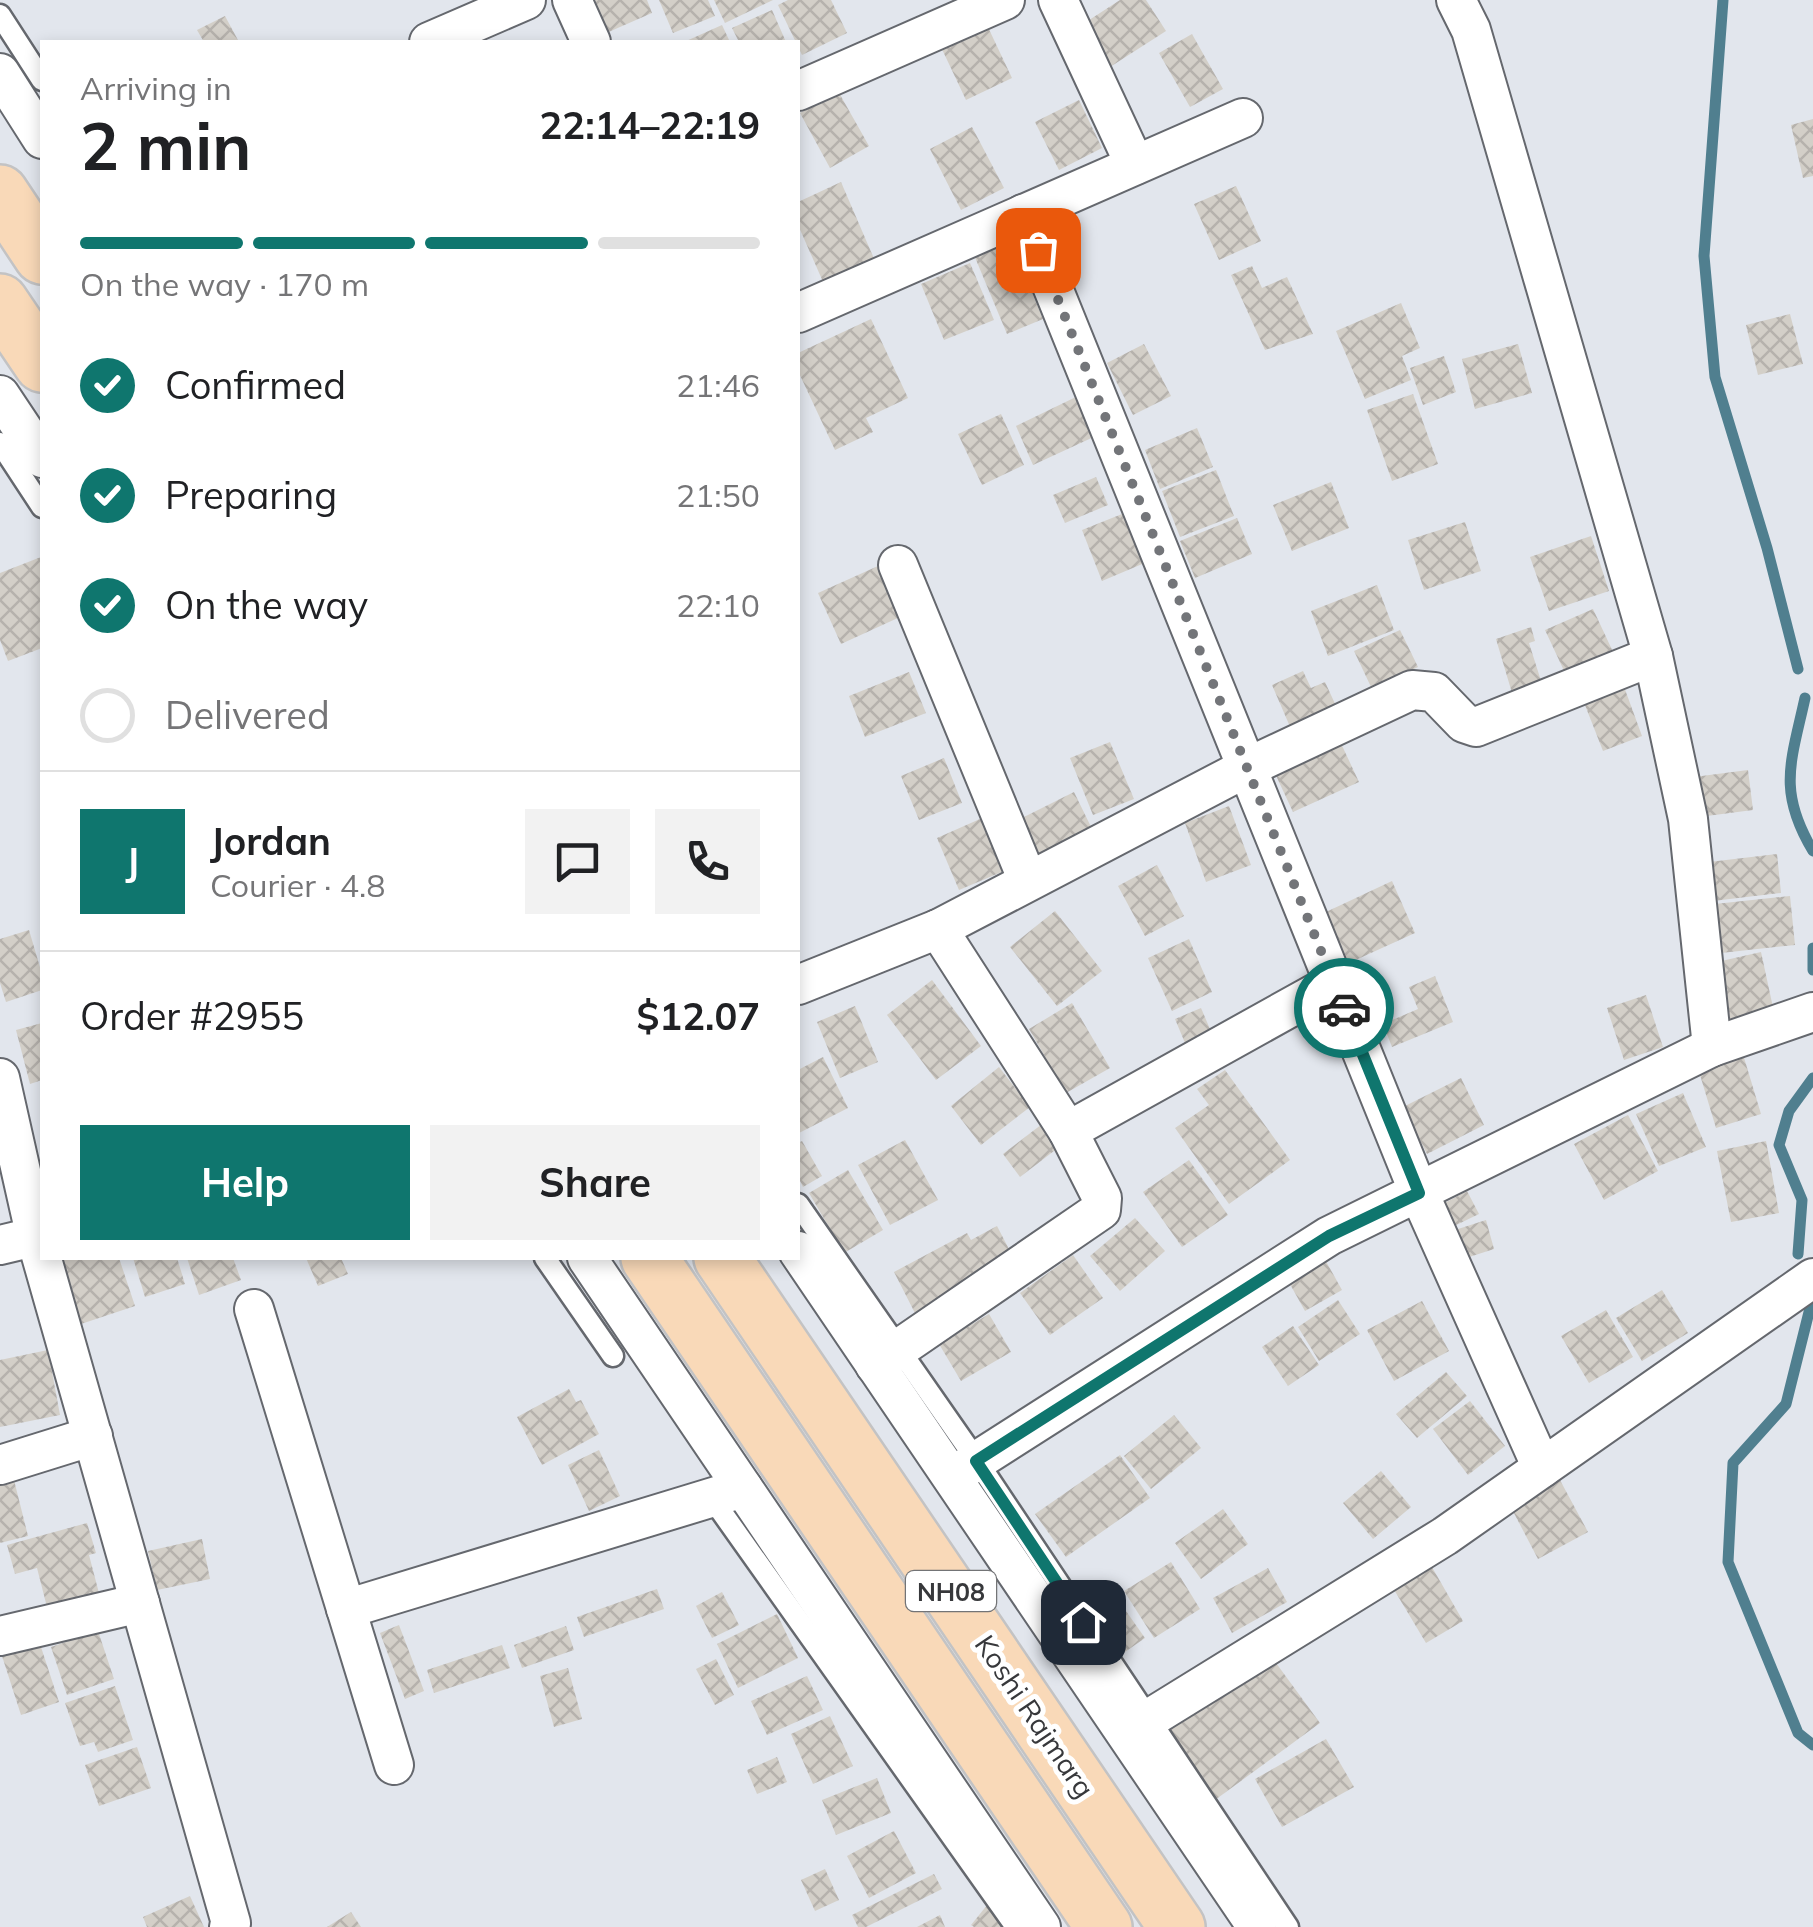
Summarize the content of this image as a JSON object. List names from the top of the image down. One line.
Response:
{"streets":{"main road":["NH08","Koshi Rajmarg"]},"page":{"heading":["2 min","Arriving in","22:14–22:19"],"panel":["Jordan","Courier · 4.8","Order #2955","$12.07"],"bar":"On the way · 170 m","list":[["Confirmed","21:46"],["Preparing","21:50"],["On the way","22:10"],"Delivered"],"round":"J","buttons":["Help","Share"]}}
